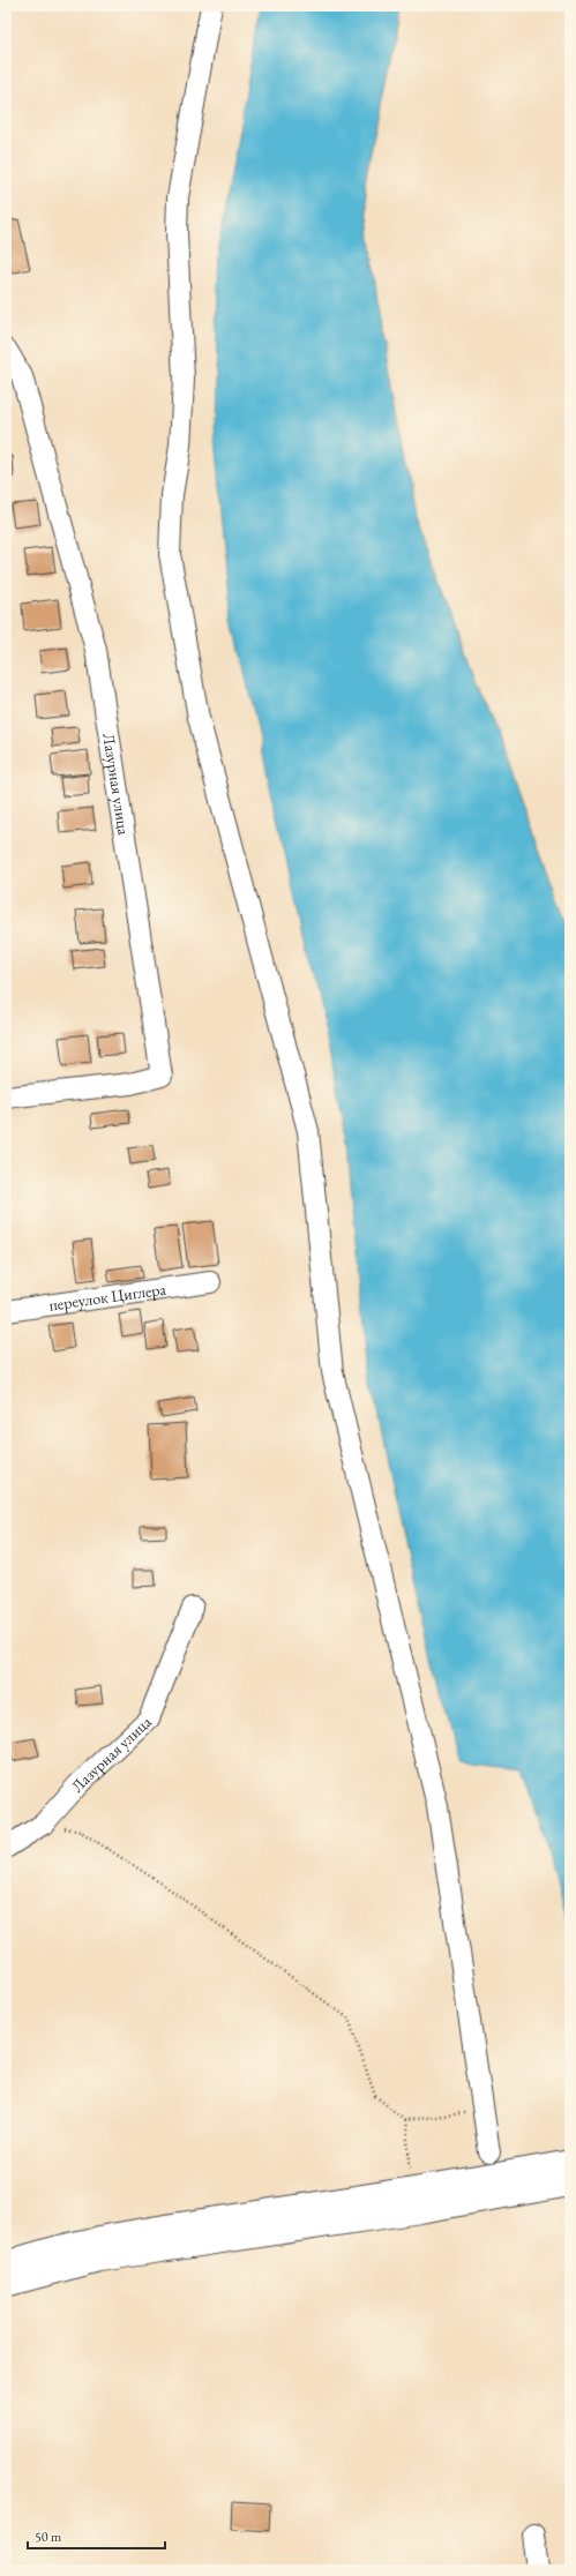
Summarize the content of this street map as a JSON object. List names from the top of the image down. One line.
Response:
{"streets":{"street":["Лазурная улица","переулок Циглера"]},"scale_bar":"50 m"}
